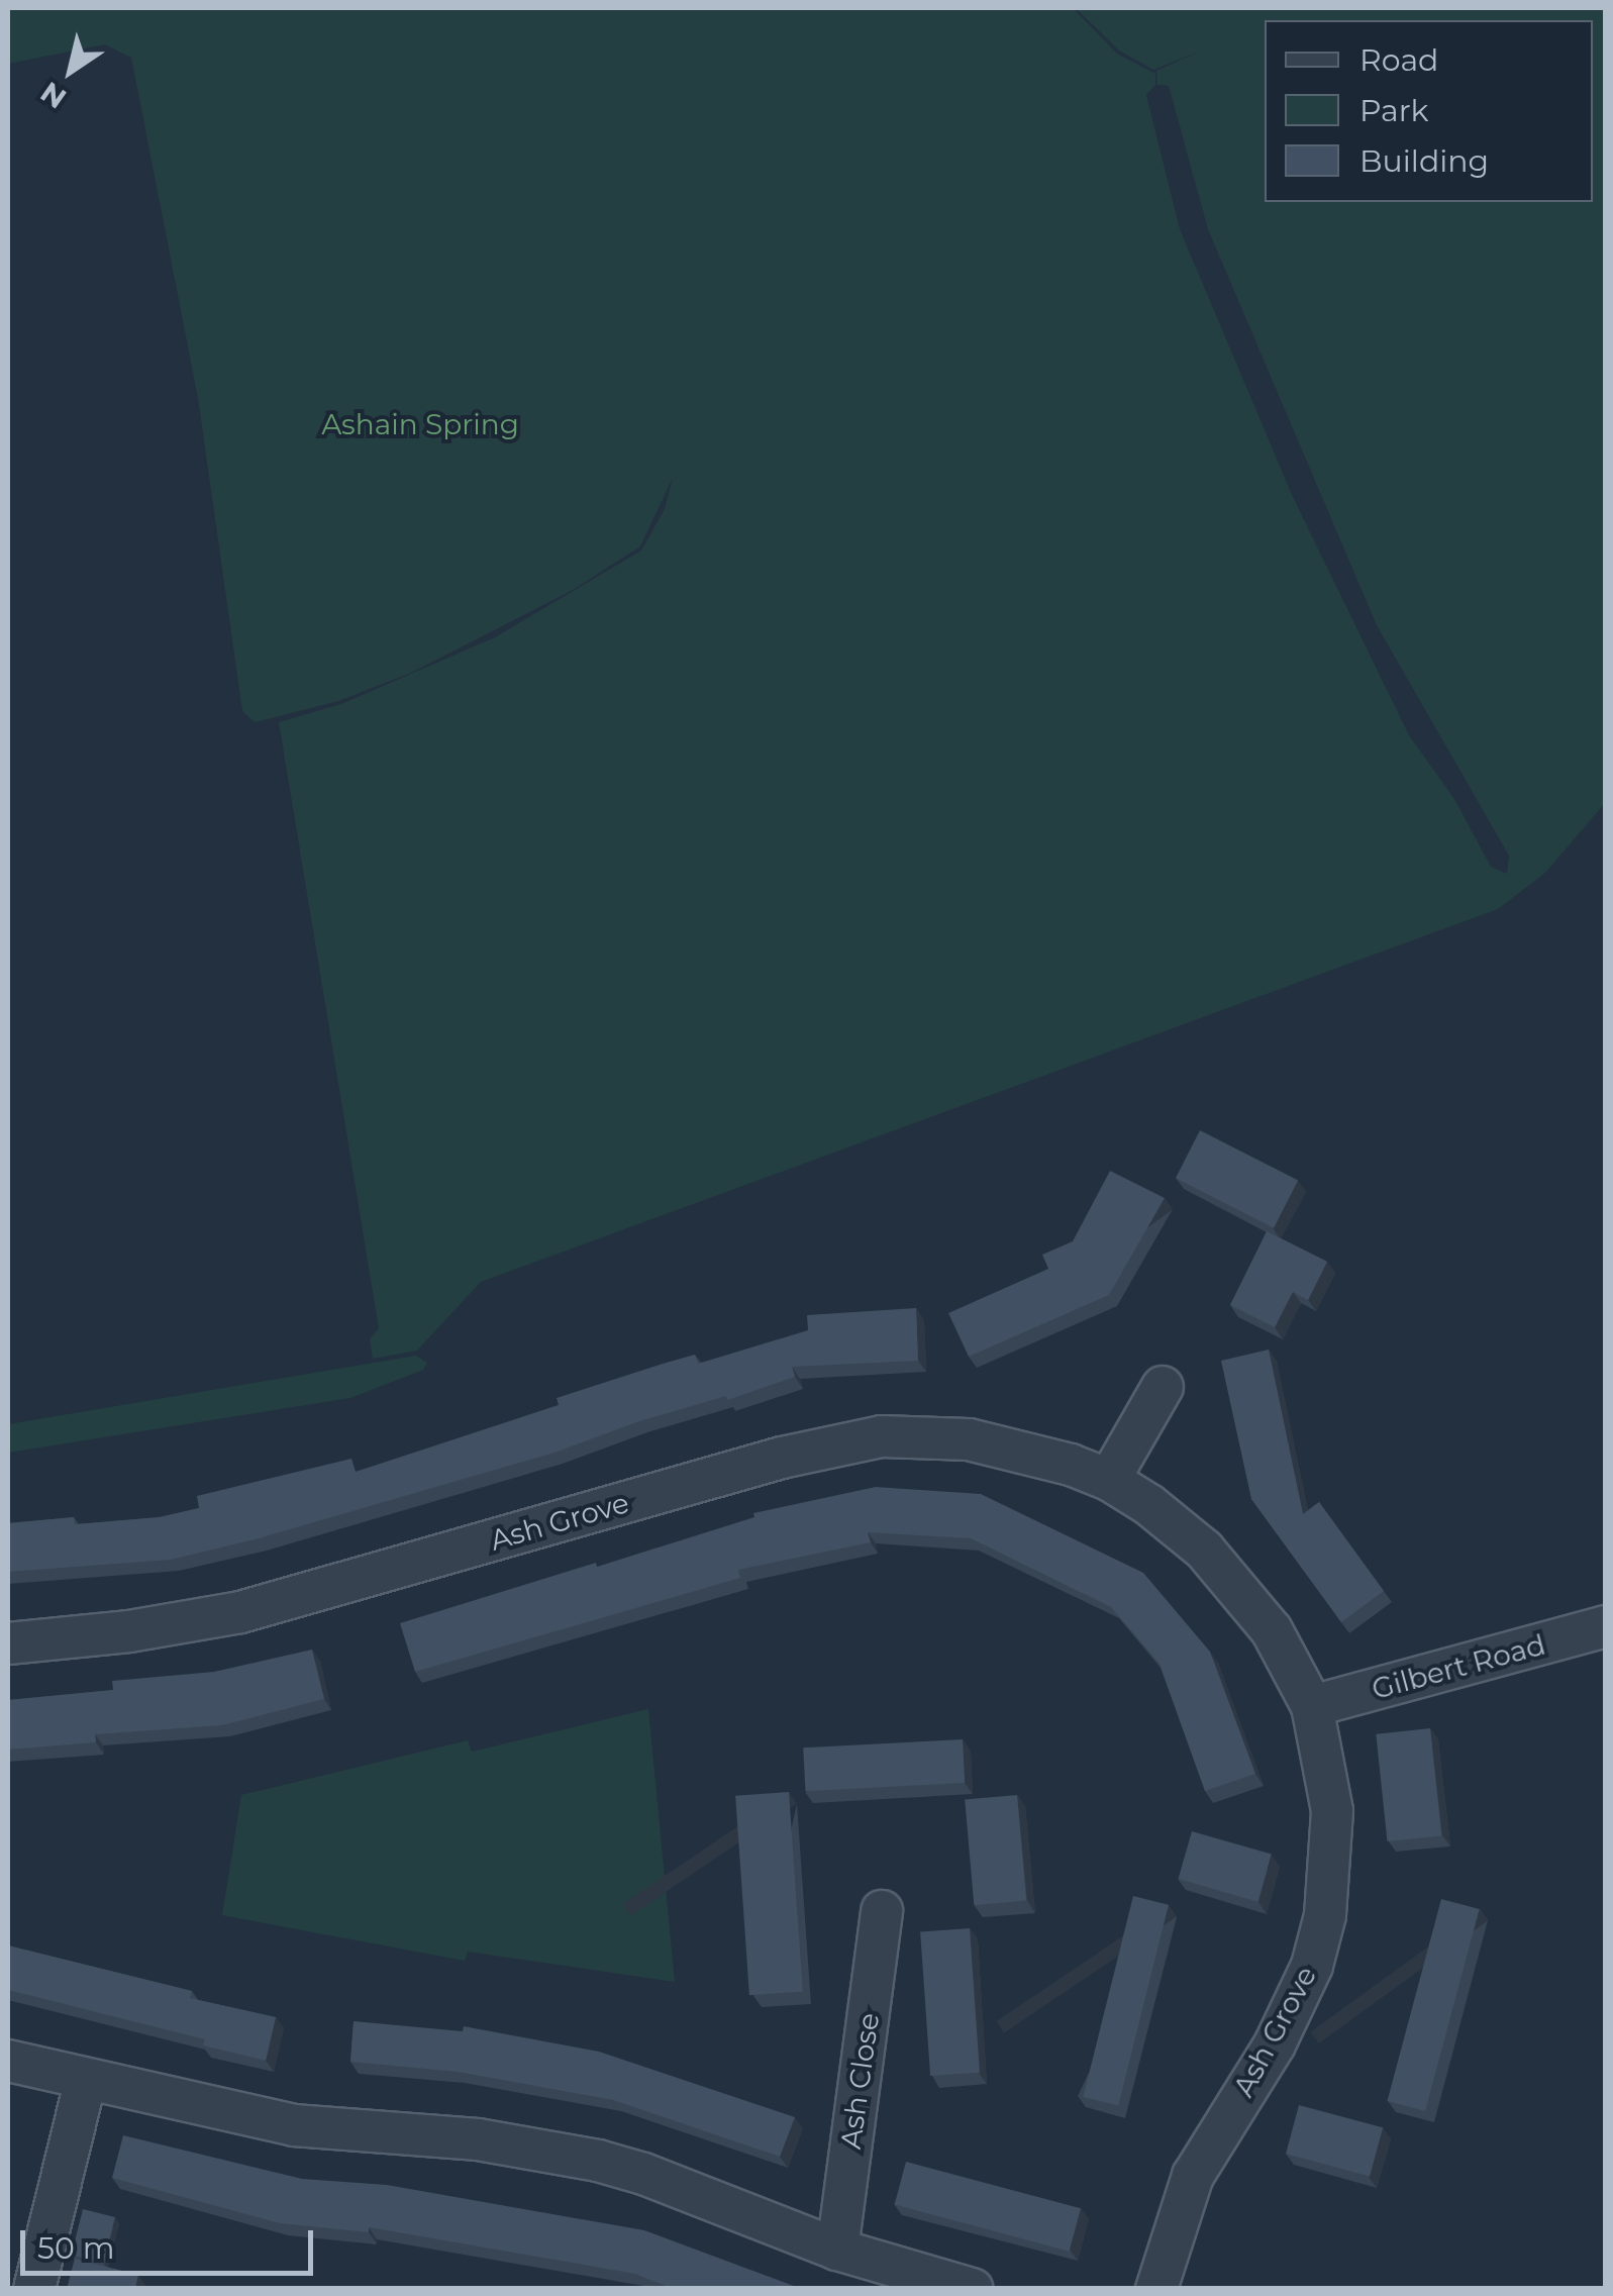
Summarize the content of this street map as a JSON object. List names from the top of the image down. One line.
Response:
{"streets":{"street":["Ash Grove","Gilbert Road","Ash Close"]},"crossings":[["Ash Grove","Gilbert Road"]],"parks":["Ashain Spring"],"legend":["Road","Park","Building"],"scale_bar":"50 m","north":"bottom left"}
